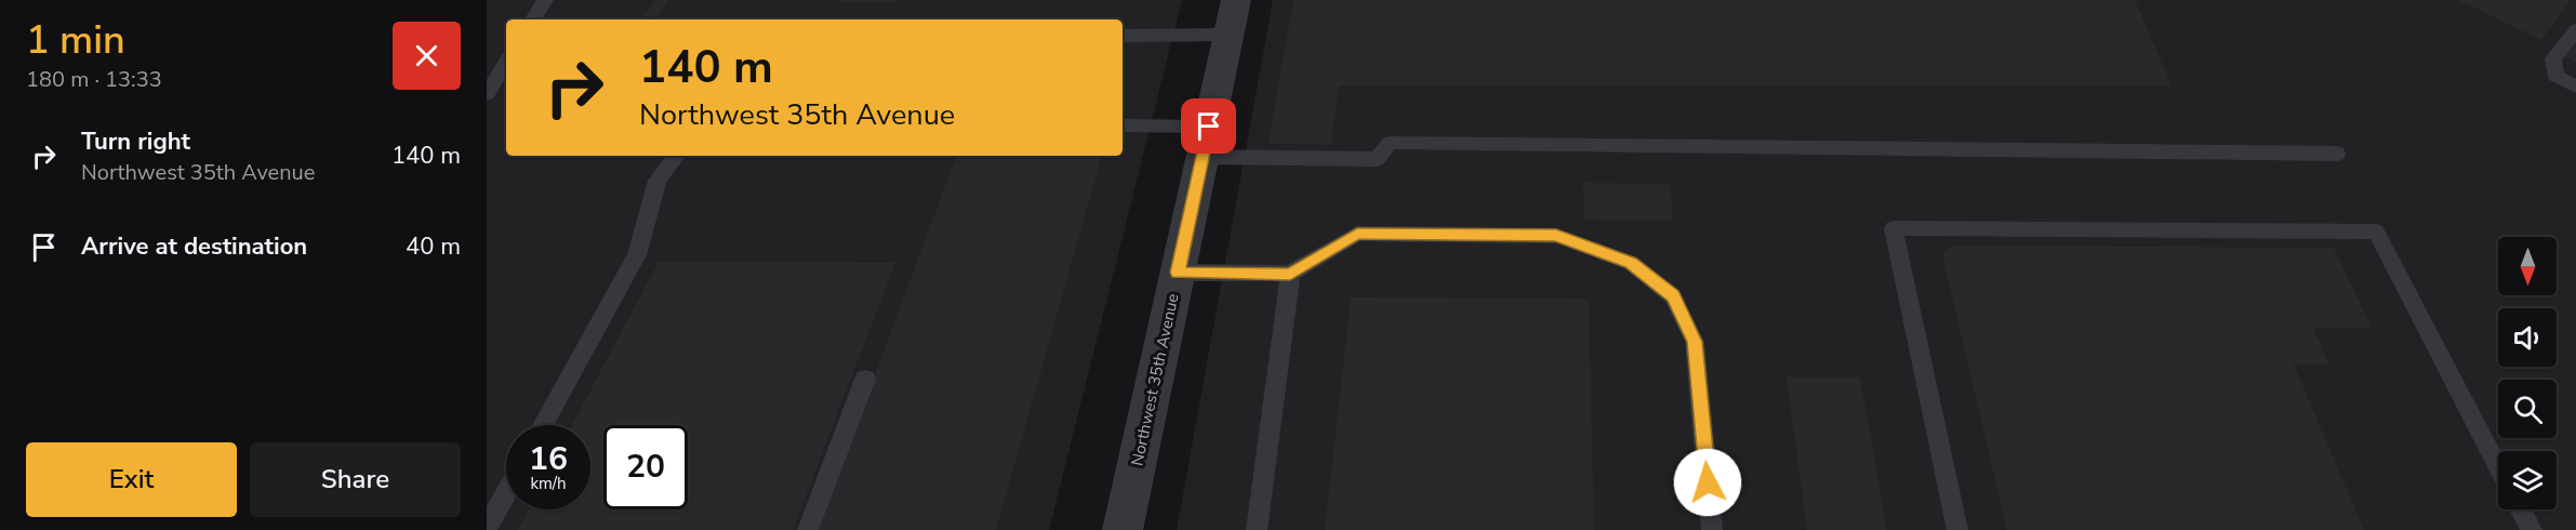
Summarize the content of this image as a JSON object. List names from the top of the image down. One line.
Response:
{"streets":{"street":["Northwest 35th Avenue"]},"north":"bottom","page":{"heading":["1 min","180 m · 13:33"],"turn":["140 m","Northwest 35th Avenue"],"list":[{"name":"Turn right","note":"Northwest 35th Avenue","value":"140 m"},{"name":"Arrive at destination","value":"40 m"}],"speed":"16 km/h","limit":"20","buttons":["Exit","Share"]}}
